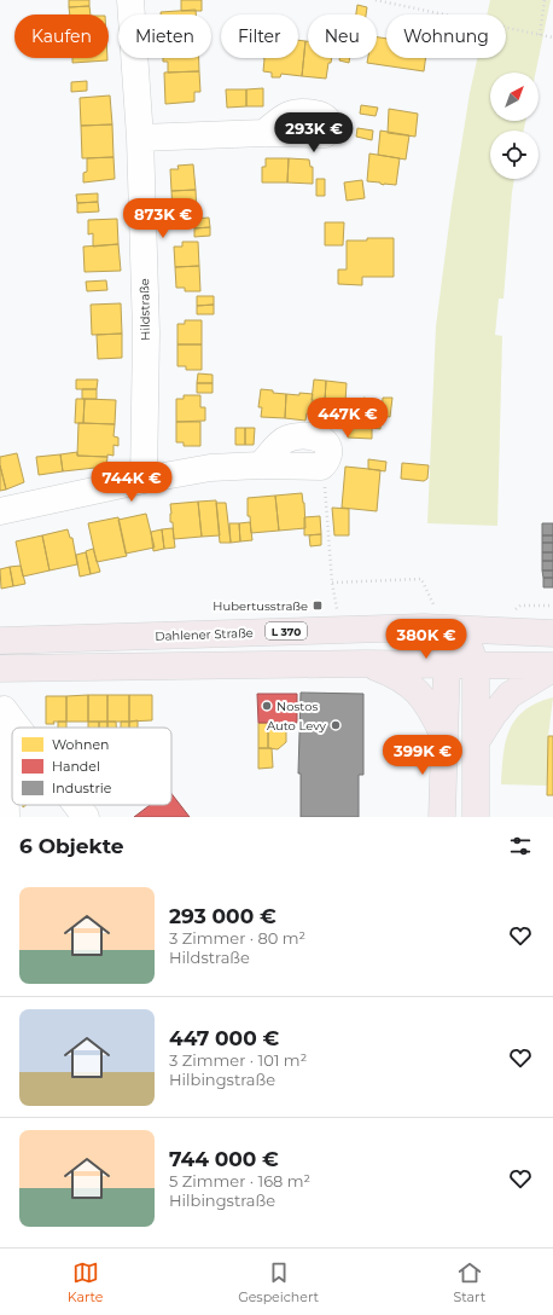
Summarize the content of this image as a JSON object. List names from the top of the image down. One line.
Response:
{"streets":{"main road":["L 370","Dahlener Straße"],"street":["Hildstraße"]},"places":{"transit":["Hubertusstraße"],"other":["Nostos","Auto Levy"]},"legend":["Wohnen","Handel","Industrie"],"north":"top right","page":{"chip":["Kaufen","Mieten","Filter","Neu","Wohnung"],"price":["293K €","873K €","447K €","744K €","380K €","399K €"],"heading":"6 Objekte","list":[{"name":"293 000 €","note":"3 Zimmer · 80 m² · Hildstraße"},{"name":"447 000 €","note":"3 Zimmer · 101 m² · Hilbingstraße"},{"name":"744 000 €","note":"5 Zimmer · 168 m² · Hilbingstraße"}],"tabs":["Karte","Gespeichert","Start"]}}
